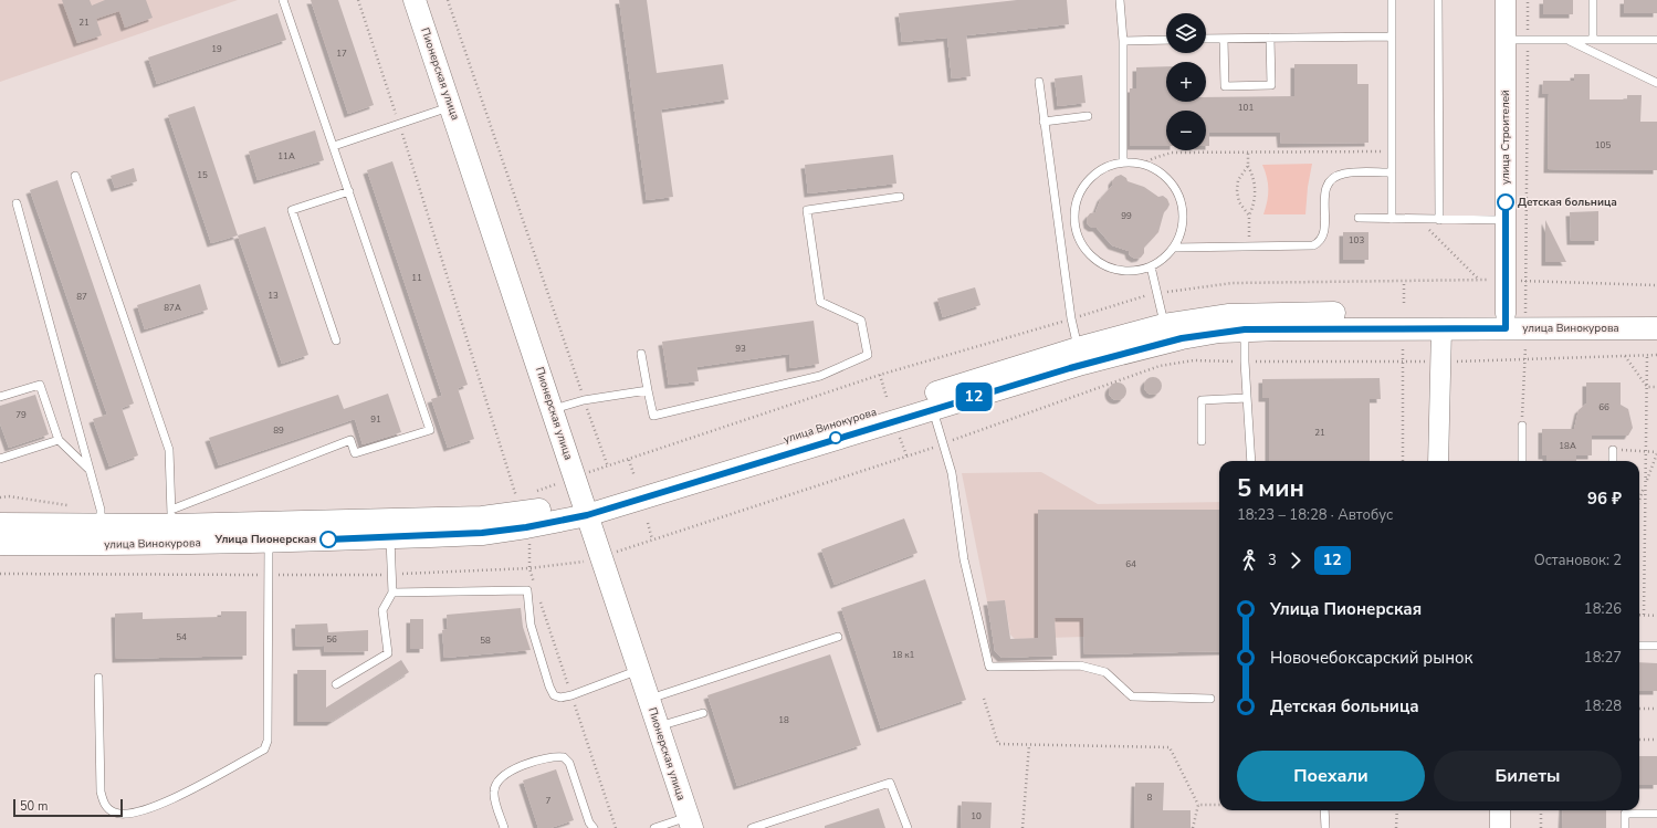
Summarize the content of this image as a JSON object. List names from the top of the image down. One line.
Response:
{"streets":{"main road":["Пионерская улица","улица Винокурова"],"street":["улица Строителей"]},"crossings":[["Пионерская улица","улица Винокурова"],["улица Строителей","улица Винокурова"]],"places":["Детская больница","Улица Пионерская"],"lines":["bus line 12"],"house_numbers":["21","19","17","101","105","11А","15","99","103","11","13","87","87А","93","66","79","91","89","21","18А","64","54","56","58","18 к1","18","8","7","10"],"scale_bar":"50 m","page":{"on_map":"12","map_buttons":["+","−"],"heading":["5 мин","18:23 – 18:28 · Автобус","96 ₽"],"legs":["3","12","Остановок: 2"],"list":[{"name":"Улица Пионерская","value":"18:26"},{"name":"Новочебоксарский рынок","value":"18:27"},{"name":"Детская больница","value":"18:28"}],"buttons":["Поехали","Билеты"],"scale":"50 m"}}
